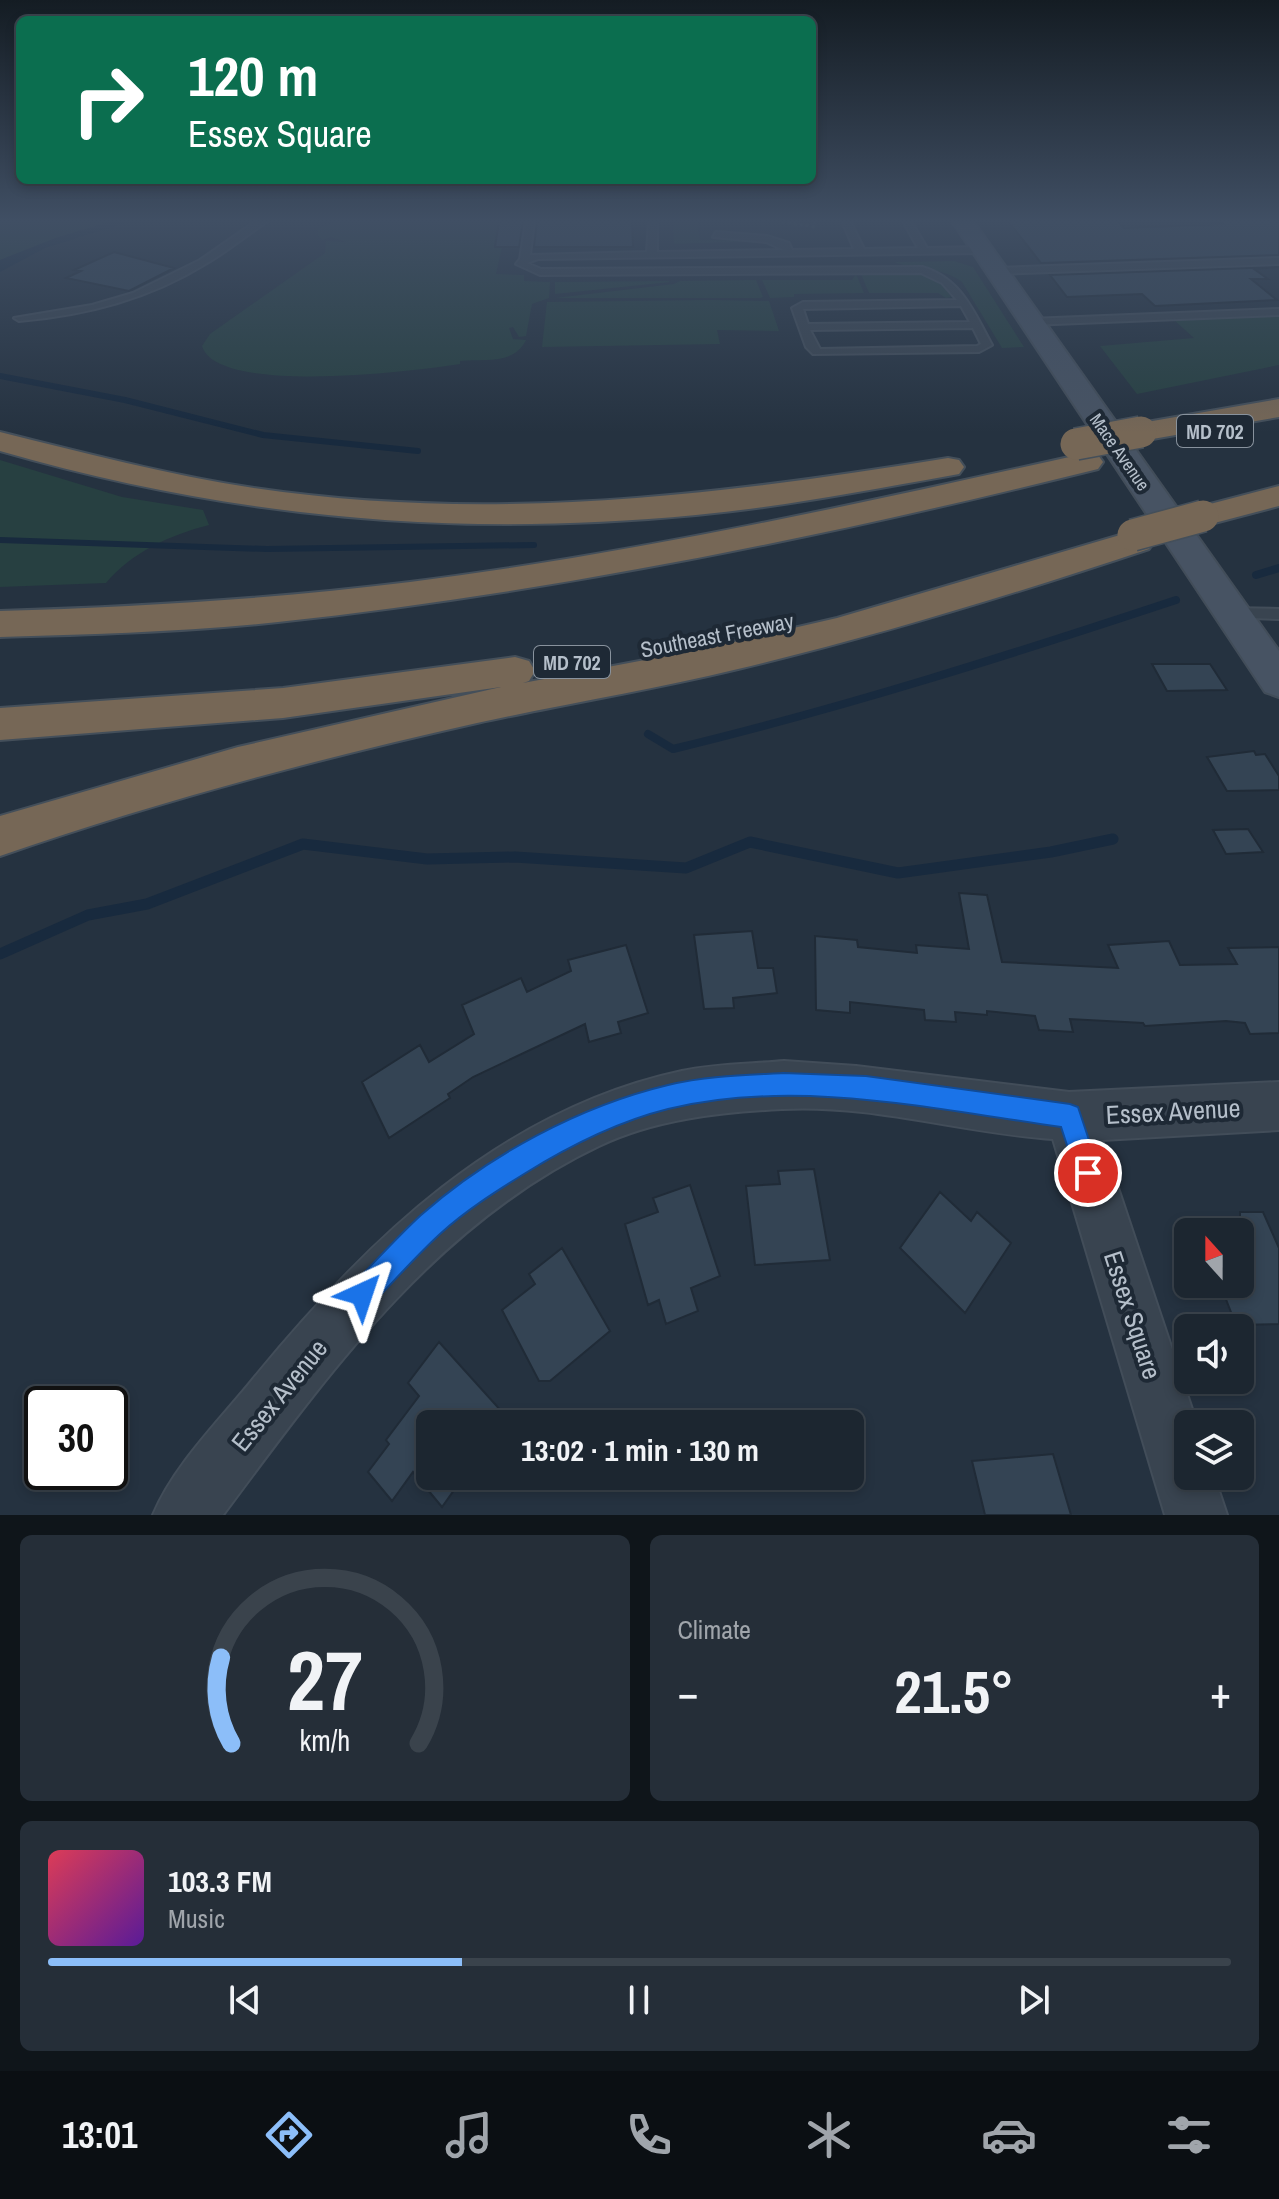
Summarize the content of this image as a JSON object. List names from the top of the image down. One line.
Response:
{"streets":{"highway":["MD 702","Southeast Freeway"],"main road":["Mace Avenue"],"street":["Essex Avenue","Essex Square"]},"crossings":[["Essex Avenue","Essex Square"]],"north":"top","page":{"turn":["120 m","Essex Square"],"limit":"30","trip":"13:02 · 1 min · 130 m","tile":"Climate","heat":["−","21.5°","+"],"song":["103.3 FM","Music"],"tabs":"13:01","gauge":["27","km/h"]}}
